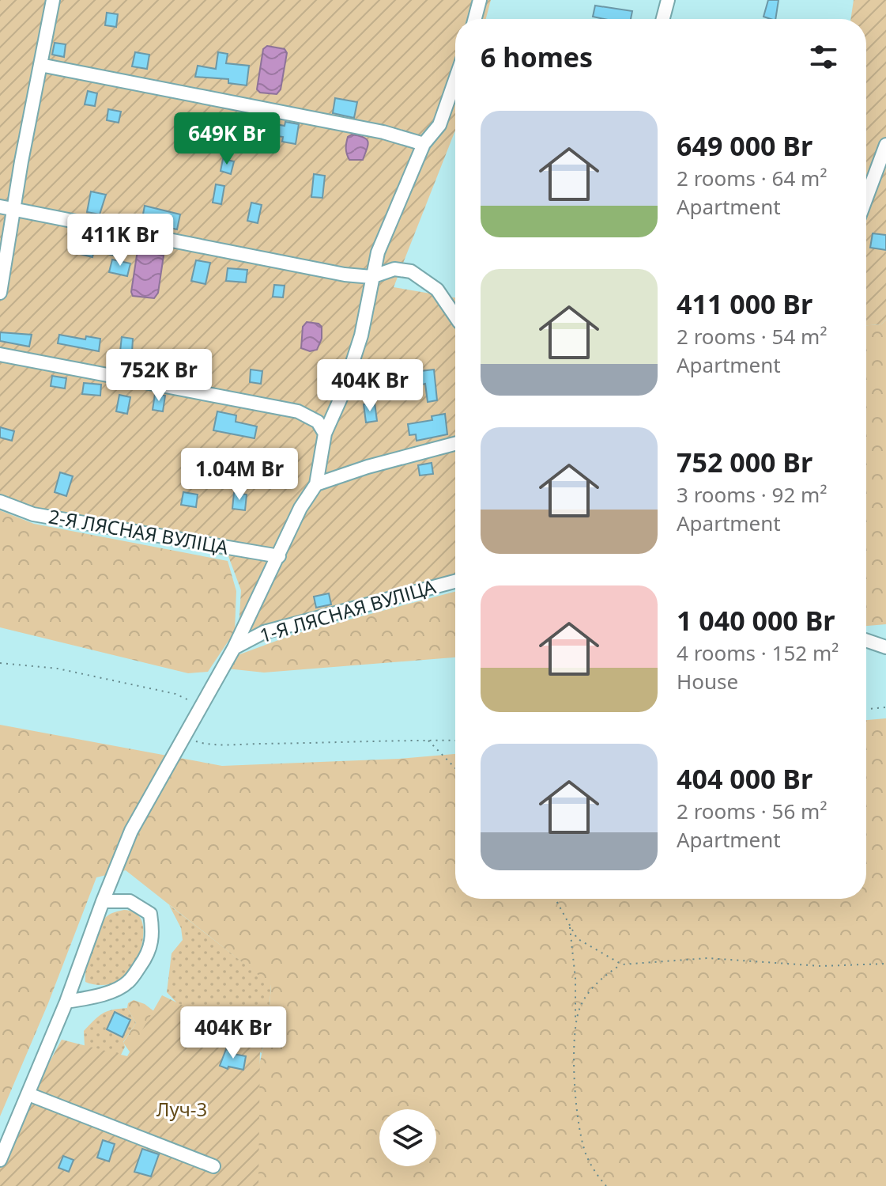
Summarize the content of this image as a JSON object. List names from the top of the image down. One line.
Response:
{"streets":{"street":["2-Я ЛЯСНАЯ ВУЛІЦА","1-Я ЛЯСНАЯ ВУЛІЦА"]},"parks":["Луч-3"],"page":{"heading":"6 homes","list":[{"name":"649 000 Br","note":"2 rooms · 64 m² · Apartment"},{"name":"411 000 Br","note":"2 rooms · 54 m² · Apartment"},{"name":"752 000 Br","note":"3 rooms · 92 m² · Apartment"},{"name":"1 040 000 Br","note":"4 rooms · 152 m² · House"},{"name":"404 000 Br","note":"2 rooms · 56 m² · Apartment"}],"price":["649K Br","411K Br","752K Br","404K Br","1.04M Br","404K Br"]}}
